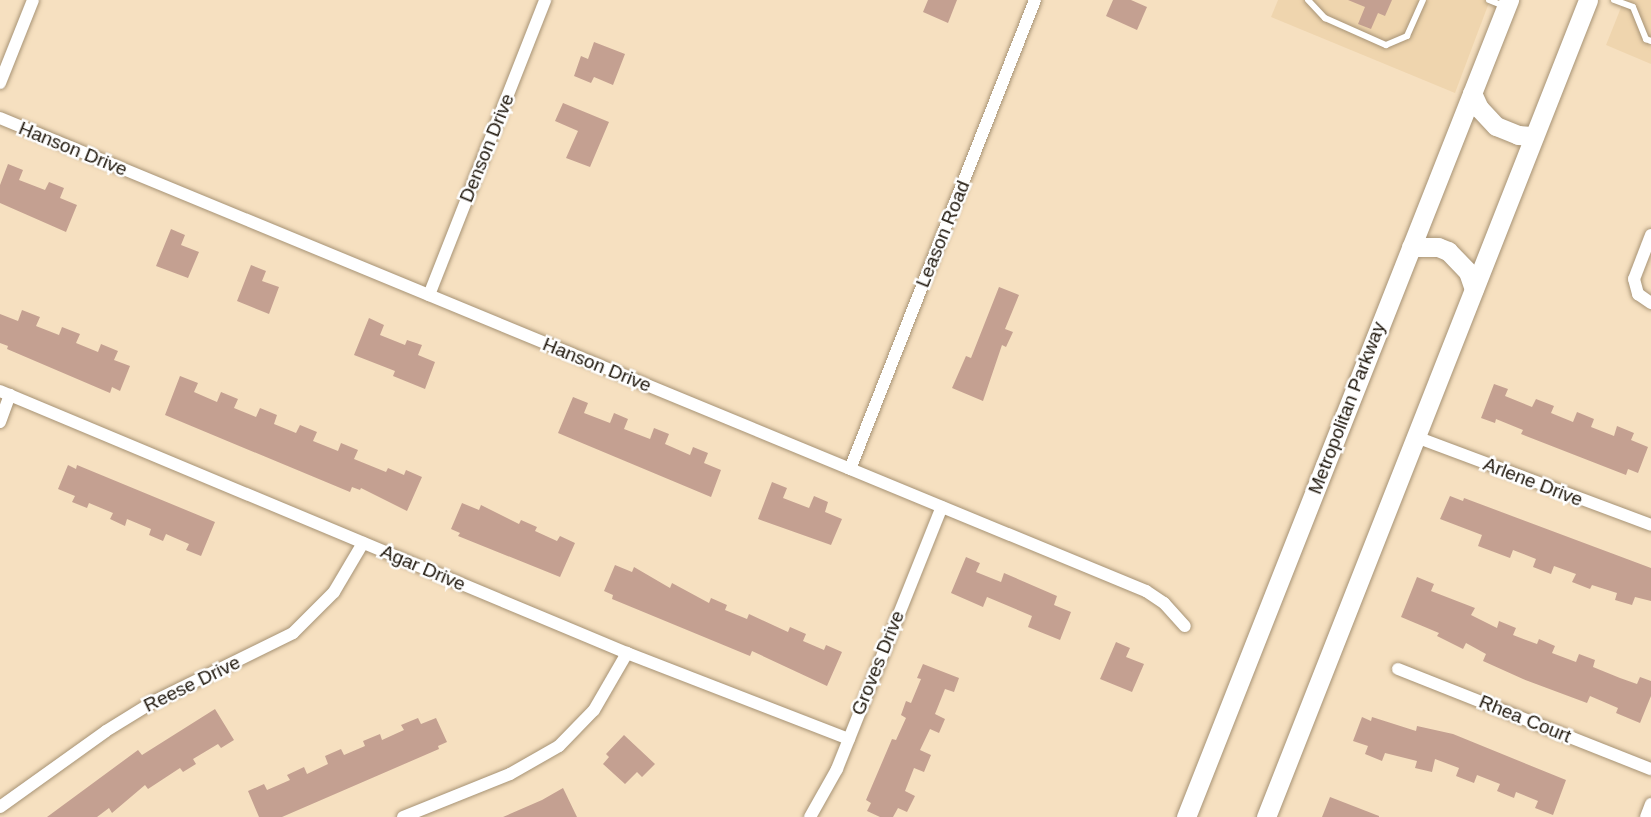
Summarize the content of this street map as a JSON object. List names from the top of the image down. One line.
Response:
{"streets":{"main road":["Metropolitan Parkway"],"street":["Denson Drive","Hanson Drive","Leason Road","Arlene Drive","Agar Drive","Groves Drive","Reese Drive","Rhea Court"]},"crossings":[["Denson Drive","Hanson Drive"],["Hanson Drive","Leason Road"],["Hanson Drive","Groves Drive"],["Agar Drive","Groves Drive"],["Agar Drive","Reese Drive"]]}
